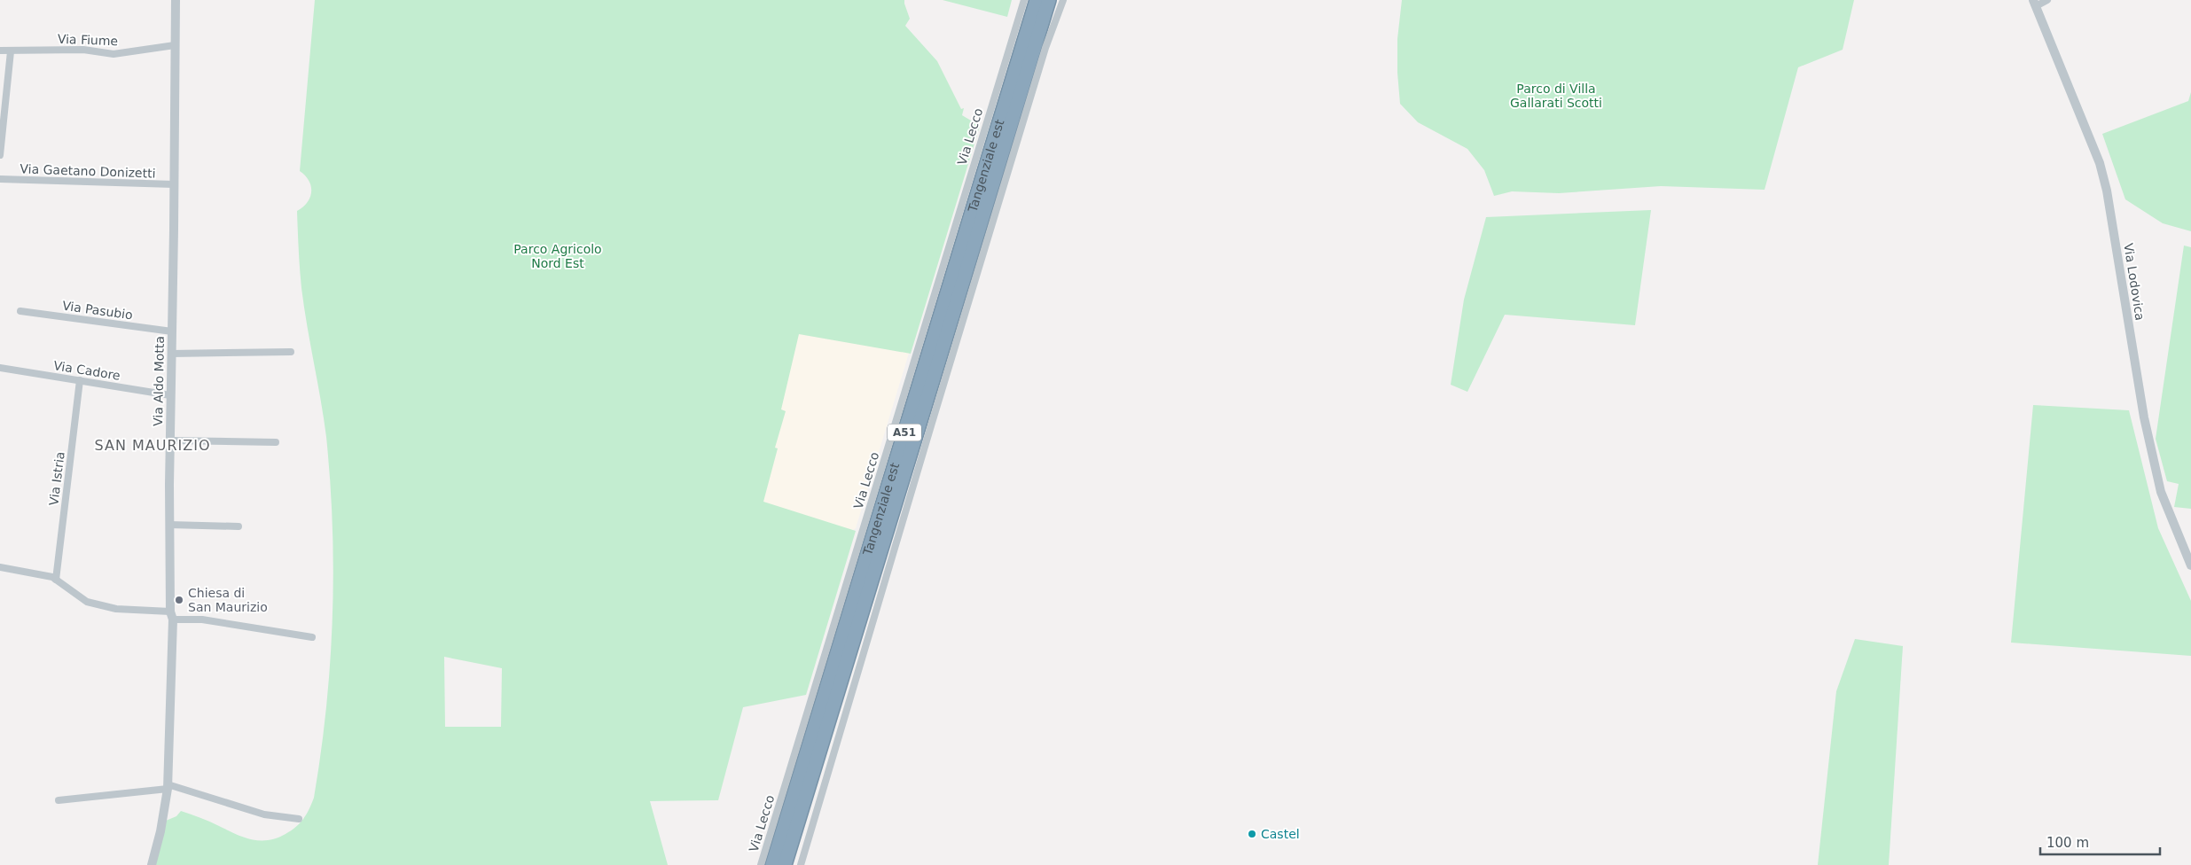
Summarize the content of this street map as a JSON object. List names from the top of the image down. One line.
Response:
{"streets":{"highway":["Tangenziale est","A51"],"street":["Via Fiume","Via Lecco","Via Gaetano Donizetti","Via Lodovica","Via Pasubio","Via Cadore","Via Aldo Motta","Via Istria"]},"crossings":[["Via Fiume","Via Aldo Motta"],["Via Gaetano Donizetti","Via Aldo Motta"],["Via Pasubio","Via Aldo Motta"],["Via Cadore","Via Aldo Motta"],["Via Cadore","Via Istria"]],"districts":["SAN MAURIZIO"],"parks":["Parco di Villa Gallarati Scotti","Parco Agricolo Nord Est"],"places":["Chiesa di San Maurizio","Castel"],"scale_bar":"100 m"}
